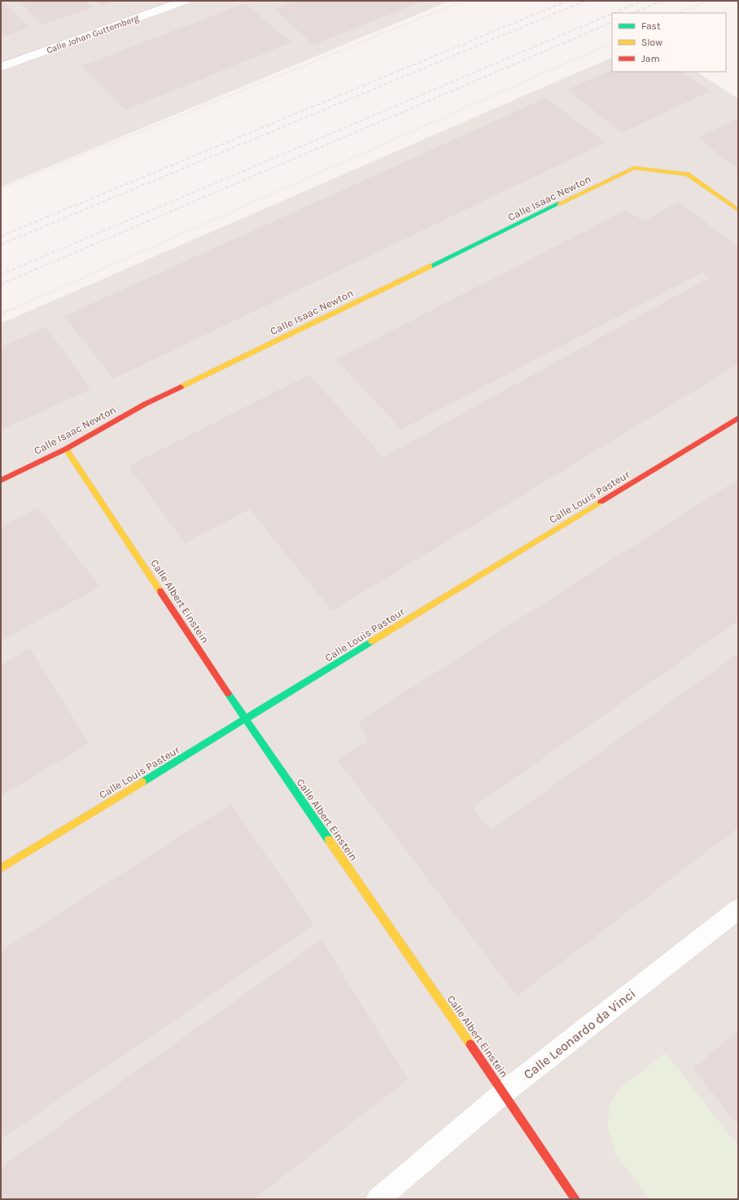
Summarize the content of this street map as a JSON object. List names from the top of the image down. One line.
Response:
{"streets":{"street":["Calle Johan Guttemberg","Calle Isaac Newton","Calle Louis Pasteur","Calle Albert Einstein","Calle Leonardo da Vinci"]},"crossings":[["Calle Isaac Newton","Calle Albert Einstein"],["Calle Louis Pasteur","Calle Albert Einstein"],["Calle Albert Einstein","Calle Leonardo da Vinci"]],"legend":["Fast","Slow","Jam"]}
